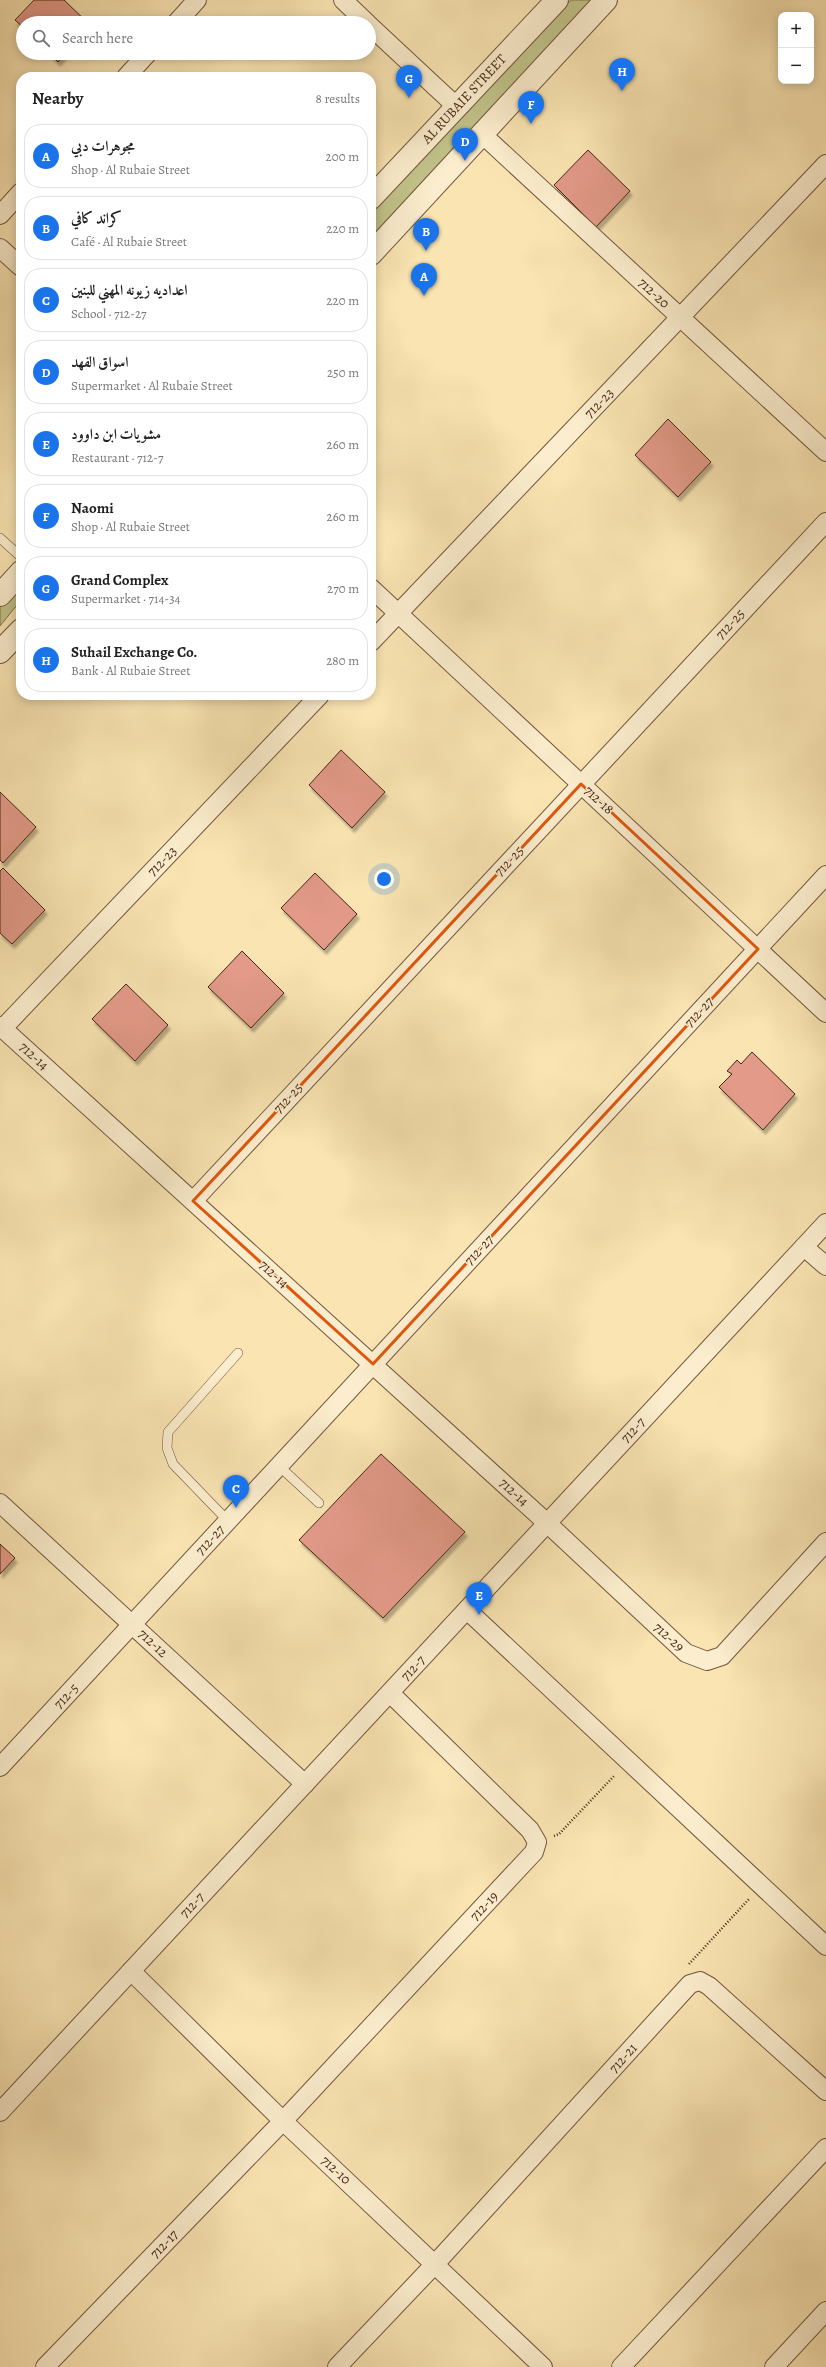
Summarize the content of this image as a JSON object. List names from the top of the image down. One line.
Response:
{"streets":{"street":["AL RUBAIE STREET","712-20","712-23","712-25","712-18","712-27","712-14","712-7","712-29","712-12","712-5","712-19","712-21","712-10","712-17"]},"crossings":[["712-20","712-23"],["712-23","712-18"],["712-23","712-14"],["712-25","712-18"],["712-25","712-14"],["712-18","712-27"],["712-27","712-14"],["712-27","712-12"],["712-27","712-5"],["712-14","712-7"],["712-14","712-29"],["712-7","712-29"],["712-7","712-12"],["712-7","712-10"],["712-12","712-5"],["712-19","712-10"],["712-19","712-17"],["712-21","712-10"],["712-10","712-17"]],"page":{"map_buttons":["+","−"],"search":"Search here","pins":["H","G","F","D","B","A","C","E"],"heading":["Nearby","8 results"],"list":[{"mark":"A","name":"مجوهرات دبي","note":"Shop · Al Rubaie Street","value":"200 m"},{"mark":"B","name":"كراند كافي","note":"Café · Al Rubaie Street","value":"220 m"},{"mark":"C","name":"اعداديه زيونه المهني للبنين","note":"School · 712-27","value":"220 m"},{"mark":"D","name":"اسواق الفهد","note":"Supermarket · Al Rubaie Street","value":"250 m"},{"mark":"E","name":"مشويات ابن داوود","note":"Restaurant · 712-7","value":"260 m"},{"mark":"F","name":"Naomi","note":"Shop · Al Rubaie Street","value":"260 m"},{"mark":"G","name":"Grand Complex","note":"Supermarket · 714-34","value":"270 m"},{"mark":"H","name":"Suhail Exchange Co.","note":"Bank · Al Rubaie Street","value":"280 m"}]}}
